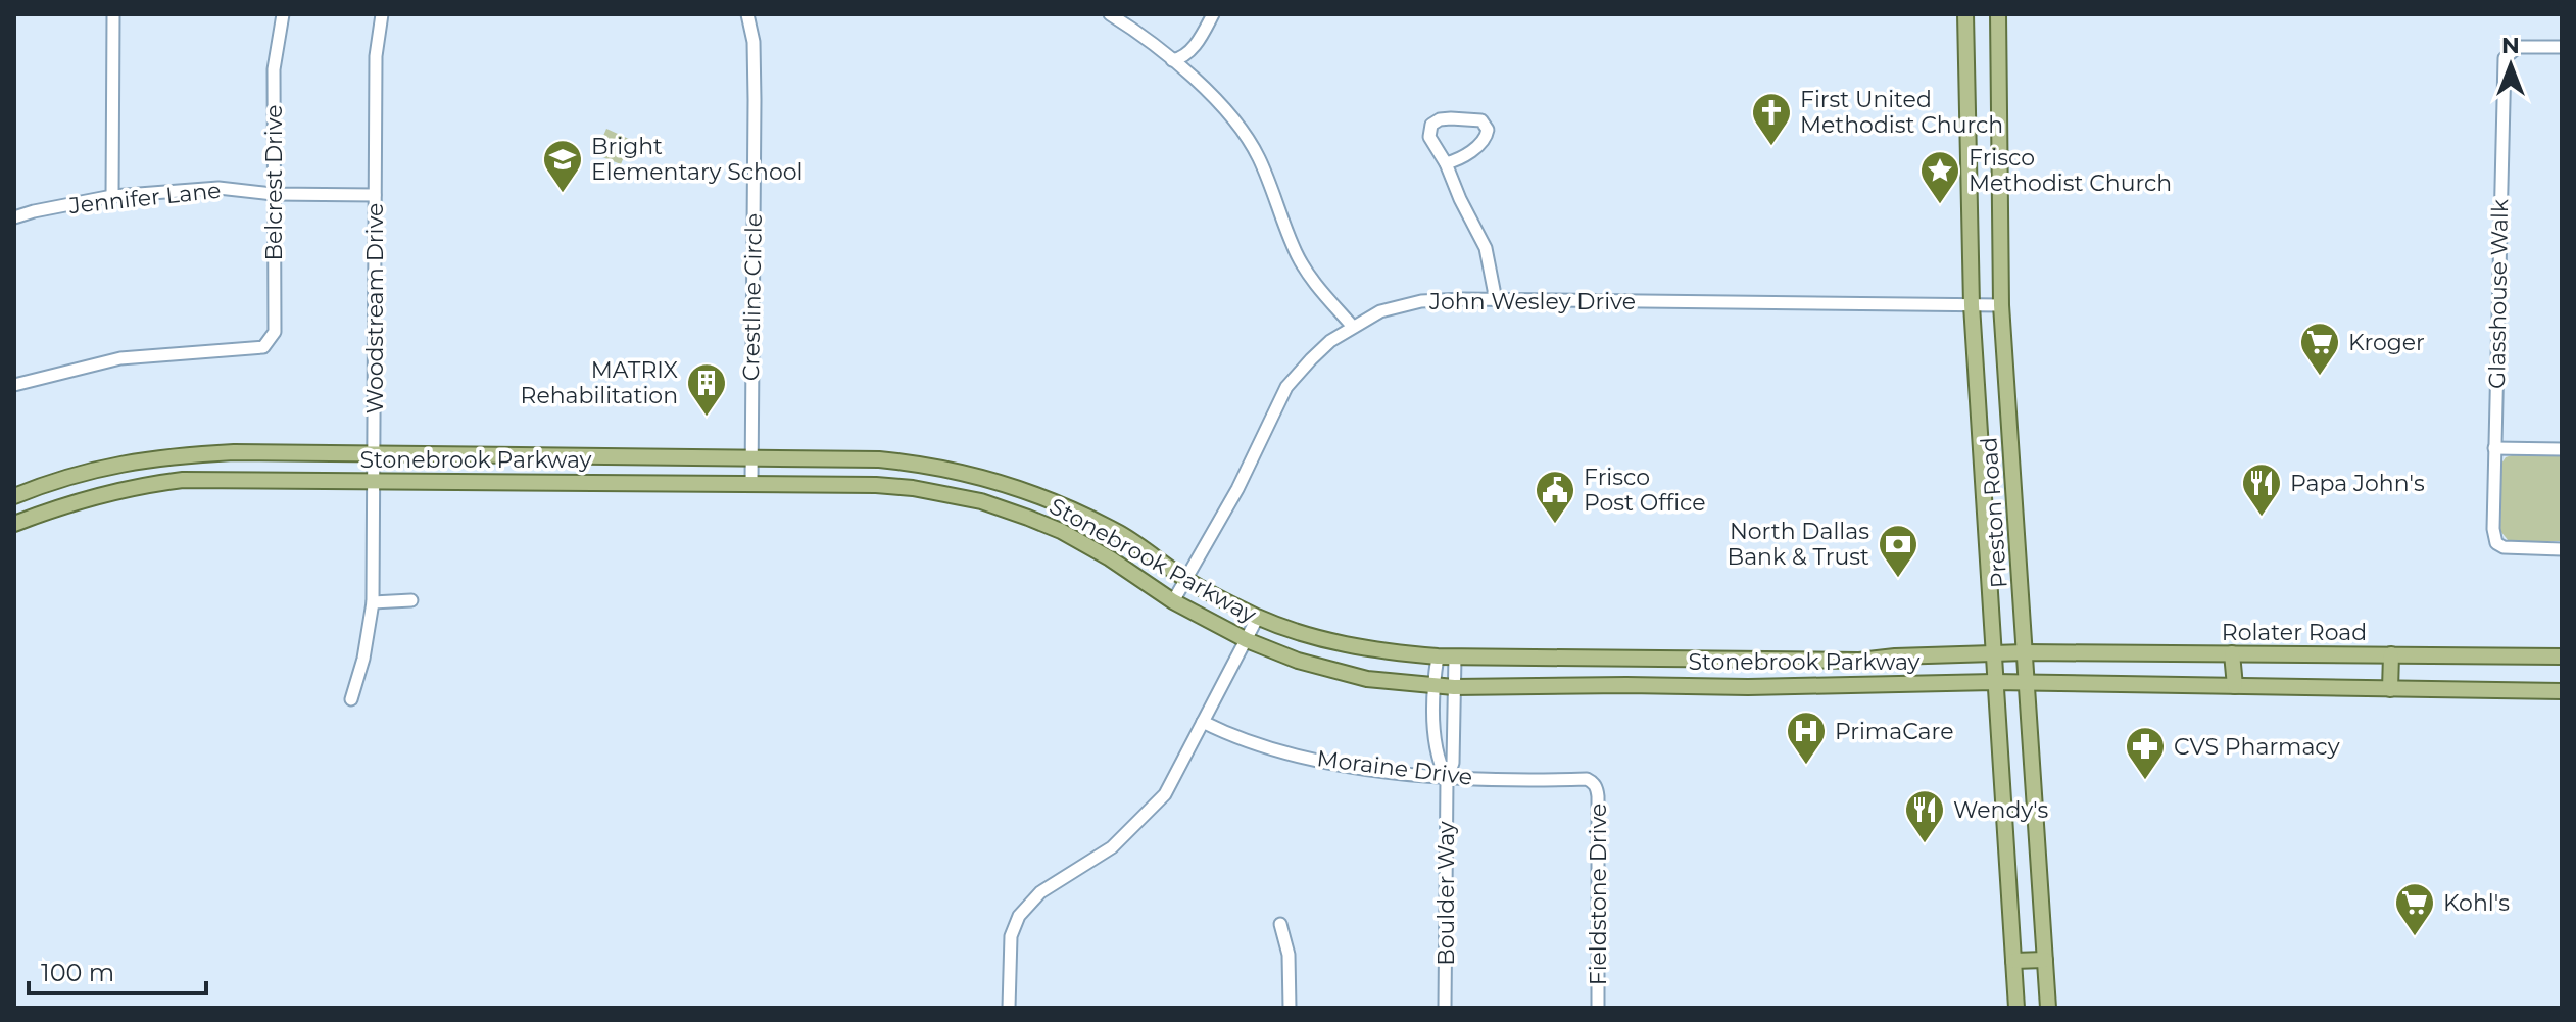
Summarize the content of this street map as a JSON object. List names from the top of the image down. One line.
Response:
{"streets":{"main road":["Stonebrook Parkway","Preston Road","Rolater Road"],"street":["Belcrest Drive","Jennifer Lane","Glasshouse Walk","Crestline Circle","John Wesley Drive","Woodstream Drive","Moraine Drive","Boulder Way","Fieldstone Drive"]},"crossings":[["Belcrest Drive","Jennifer Lane"],["Jennifer Lane","Woodstream Drive"],["Crestline Circle","Stonebrook Parkway"],["John Wesley Drive","Stonebrook Parkway"],["John Wesley Drive","Preston Road"],["Woodstream Drive","Stonebrook Parkway"],["Stonebrook Parkway","Preston Road"],["Stonebrook Parkway","Rolater Road"],["Stonebrook Parkway","Boulder Way"],["Preston Road","Rolater Road"],["Moraine Drive","Boulder Way"],["Moraine Drive","Fieldstone Drive"]],"places":{"church":["First United Methodist Church"],"school or university":["Bright Elementary School"],"place":["Frisco Methodist Church"],"supermarket":["Kroger","Kohl's"],"building":["MATRIX Rehabilitation"],"restaurant":["Papa John's","Wendy's"],"public building":["Frisco Post Office"],"bank":["North Dallas Bank & Trust"],"hospital":["PrimaCare"],"pharmacy":["CVS Pharmacy"]},"scale_bar":"100 m","north":"top"}
